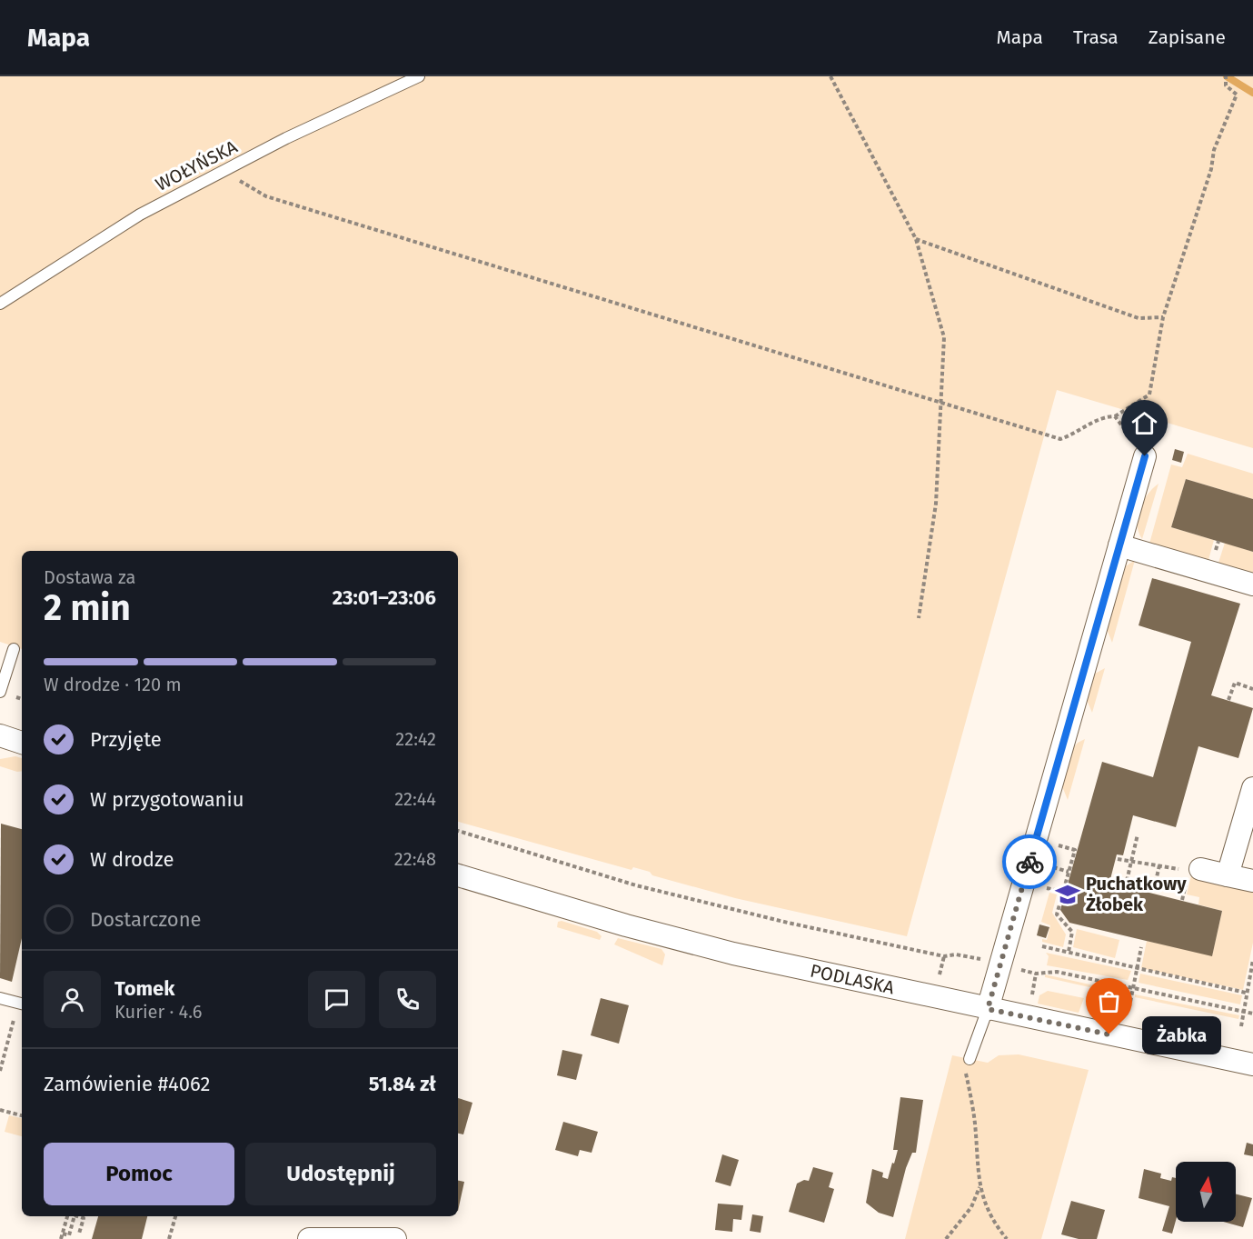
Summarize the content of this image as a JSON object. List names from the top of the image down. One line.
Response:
{"streets":{"street":["PODLASKA"],"lane":["WOŁYŃSKA"]},"places":{"school or university":["Puchatkowy Żłobek"],"other":["Żabka"]},"north":"top","page":{"header":"Mapa","nav":["Mapa","Trasa","Zapisane"],"heading":["2 min","Dostawa za","23:01–23:06"],"panel":["Tomek","Kurier · 4.6","Zamówienie #4062","51.84 zł"],"bar":"W drodze · 120 m","list":[["Przyjęte","22:42"],["W przygotowaniu","22:44"],["W drodze","22:48"],"Dostarczone"],"bubble":"Żabka","buttons":["Pomoc","Udostępnij"]}}
